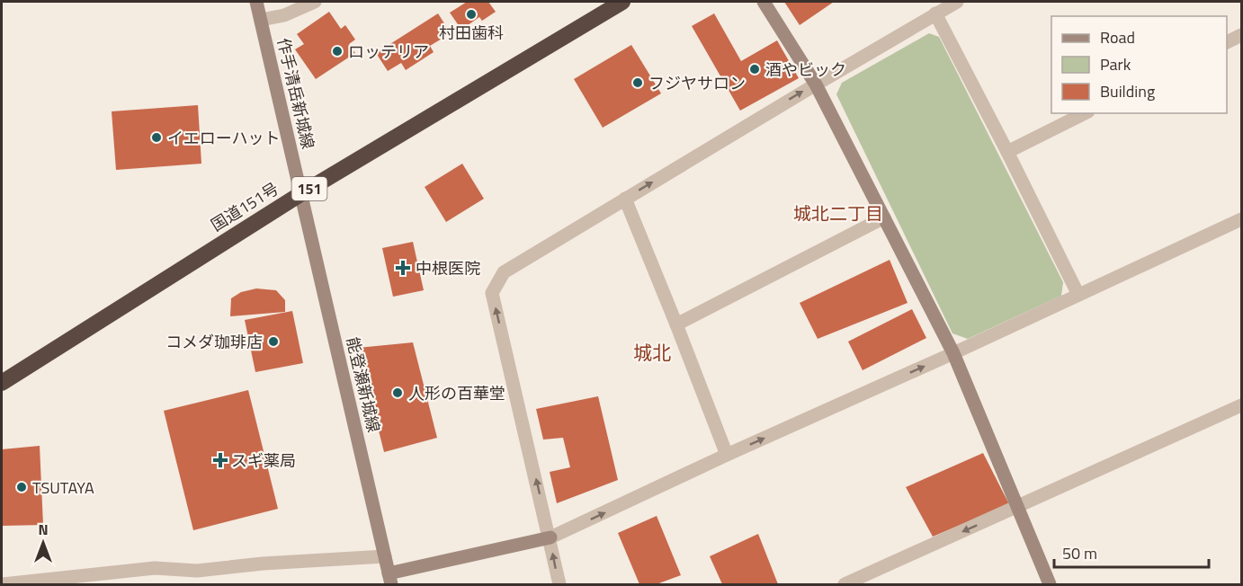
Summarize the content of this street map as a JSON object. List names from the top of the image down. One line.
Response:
{"streets":{"highway":["151","国道151号"],"street":["作手清岳新城線","能登瀬新城線"]},"crossings":[["作手清岳新城線","国道151号"],["作手清岳新城線","能登瀬新城線"],["国道151号","能登瀬新城線"]],"districts":["城北二丁目","城北"],"places":{"other":["村田歯科","ロッテリア","酒やビック","フジヤサロン","イエローハット","コメダ珈琲店","人形の百華堂","TSUTAYA"],"health":["中根医院","スギ薬局"]},"legend":["Road","Park","Building"],"scale_bar":"50 m","north":"top"}
